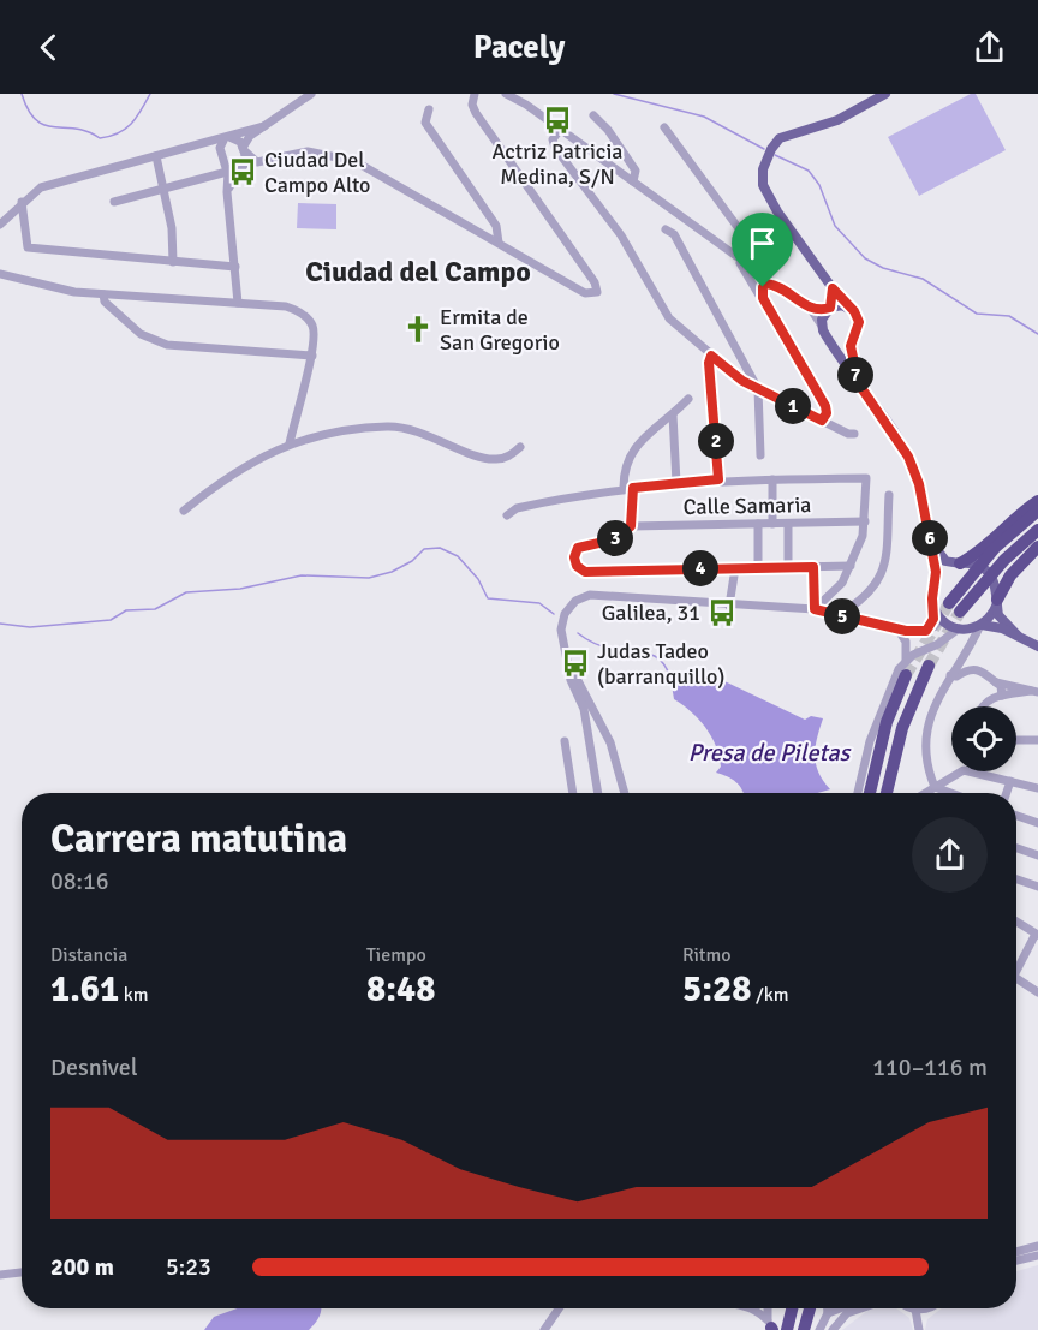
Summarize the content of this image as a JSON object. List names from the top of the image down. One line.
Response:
{"streets":{"street":["Calle Samaria"]},"districts":["Ciudad del Campo"],"water":["Presa de Piletas"],"places":{"bus stop":["Actriz Patricia Medina, S/N","Ciudad Del Campo Alto","Galilea, 31","Judas Tadeo (barranquillo)"],"church":["Ermita de San Gregorio"]},"page":{"header":"Pacely","pins":["7","1","2","3","6","4","5"],"heading":["Carrera matutina","08:16"],"stats":[["Distancia","1.61 km"],["Tiempo","8:48"],["Ritmo","5:28 /km"]],"chart":["Desnivel","110–116 m"],"list":[{"name":"200 m","note":"5:23"}]}}
